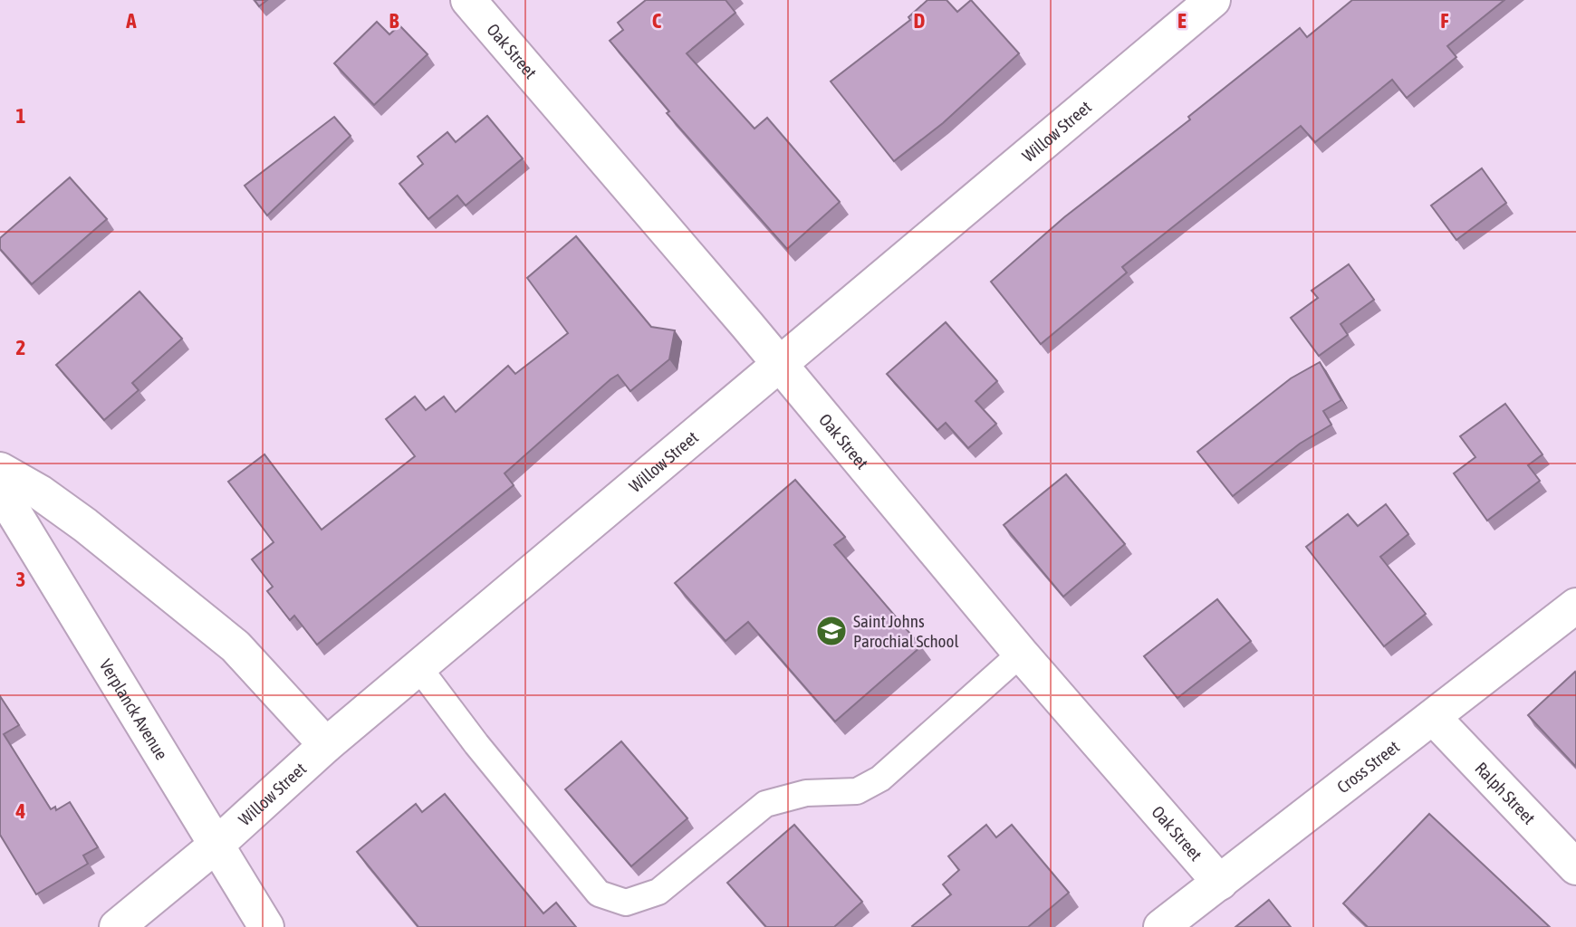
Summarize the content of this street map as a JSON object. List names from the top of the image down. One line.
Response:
{"streets":{"street":["Oak Street","Willow Street","Verplanck Avenue","Cross Street","Ralph Street"]},"crossings":[["Oak Street","Willow Street"],["Oak Street","Cross Street"],["Willow Street","Verplanck Avenue"],["Cross Street","Ralph Street"]],"places":{"school or university":["Saint Johns Parochial School"]},"grid":{"columns":["A","B","C","D","E","F"],"rows":["1","2","3","4"]}}
